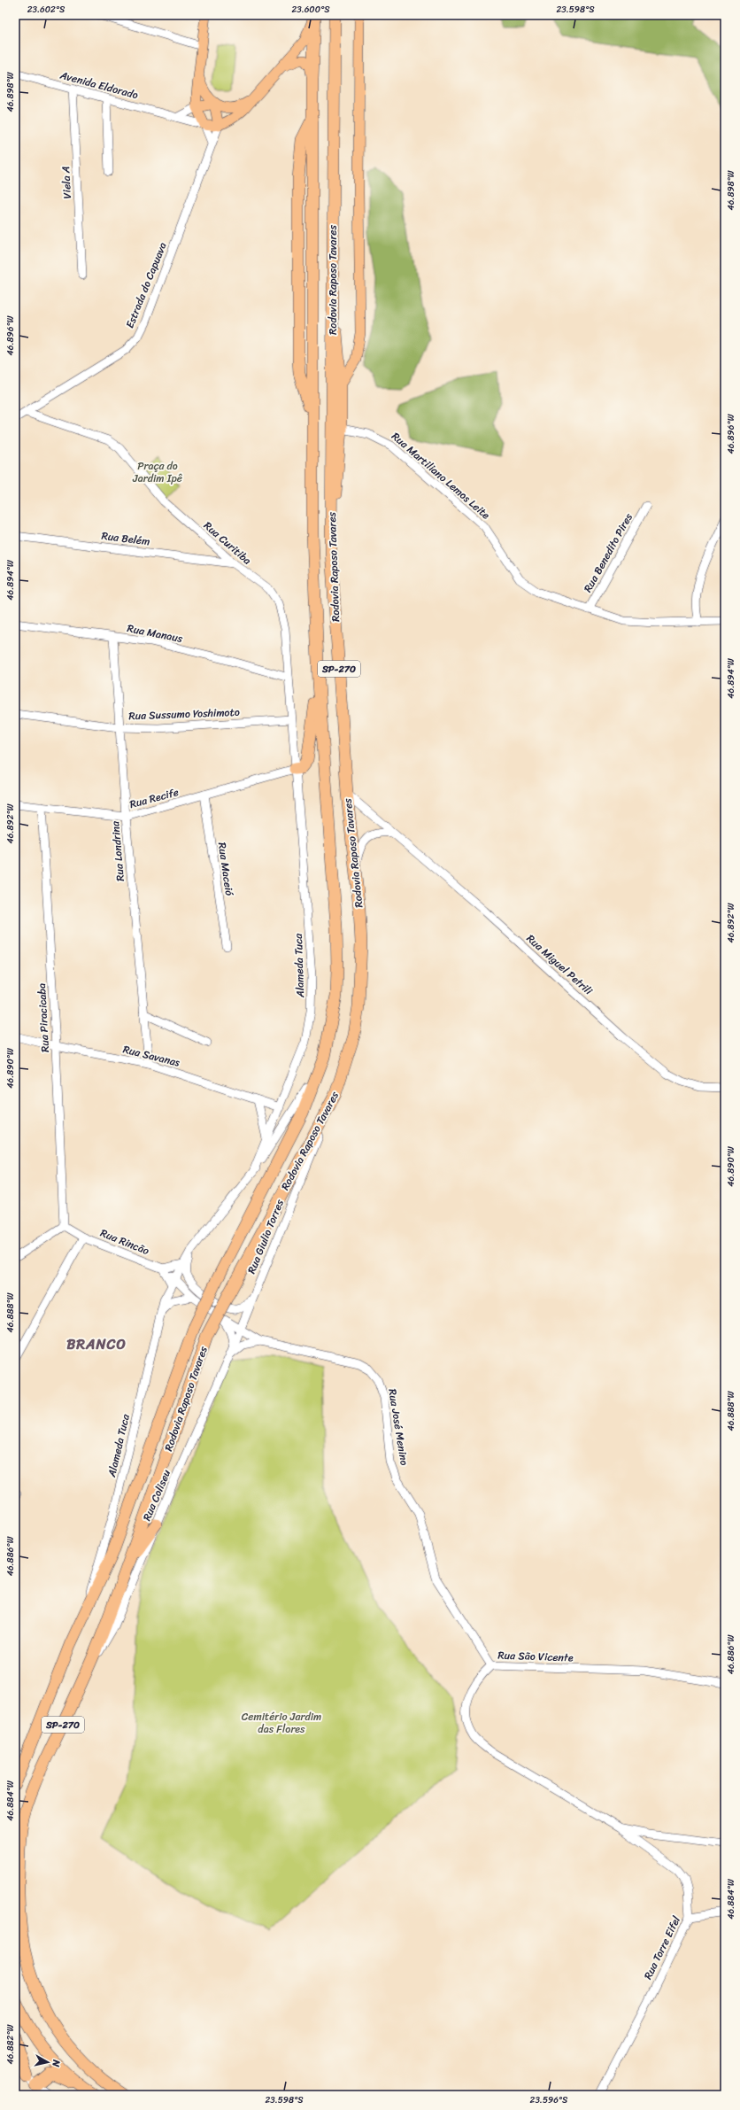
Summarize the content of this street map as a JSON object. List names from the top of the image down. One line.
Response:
{"streets":{"highway":["Rodovia Raposo Tavares","SP-270"],"street":["Avenida Eldorado","Viela A","Estrada do Capuava","Rua Martiliano Lemos Leite","Rua Belém","Rua Curitiba","Rua Benedito Pires","Rua Manaus","Rua Sussumo Yoshimoto","Rua Recife","Rua Londrina","Rua Maceió","Rua Miguel Petrili","Alameda Tuca","Rua Piracicaba","Rua Savanas","Rua Giulio Torres","Rua Rincão","Rua José Menino","Rua Coliseu","Rua São Vicente","Rua Torre Eifel"]},"crossings":[["Avenida Eldorado","Viela A"],["Rodovia Raposo Tavares","Rua Miguel Petrili"],["Rodovia Raposo Tavares","Alameda Tuca"],["Rodovia Raposo Tavares","Rua Giulio Torres"],["Rodovia Raposo Tavares","Rua Coliseu"],["Estrada do Capuava","Rua Curitiba"],["Rua Martiliano Lemos Leite","Rua Benedito Pires"],["Rua Belém","Rua Curitiba"],["Rua Curitiba","Rua Manaus"],["Rua Curitiba","Rua Sussumo Yoshimoto"],["Rua Curitiba","Rua Recife"],["Rua Curitiba","Alameda Tuca"],["Rua Manaus","Rua Londrina"],["Rua Sussumo Yoshimoto","Rua Londrina"],["Rua Recife","Rua Londrina"],["Rua Recife","Rua Maceió"],["Rua Recife","Alameda Tuca"],["Rua Recife","Rua Piracicaba"],["Rua Londrina","Rua Savanas"],["Alameda Tuca","Rua Savanas"],["Alameda Tuca","Rua José Menino"],["Rua Piracicaba","Rua Savanas"],["Rua Piracicaba","Rua Rincão"],["Rua Giulio Torres","Rua José Menino"],["Rua Giulio Torres","Rua Coliseu"],["Rua José Menino","Rua Coliseu"],["Rua José Menino","Rua São Vicente"],["Rua São Vicente","Rua Torre Eifel"]],"districts":["BRANCO"],"parks":["Praça do Jardim Ipê","Cemitério Jardim das Flores"],"north":"right","coordinates":["23.602°S","23.600°S","23.598°S","46.898°W","46.896°W","46.894°W","46.892°W","46.890°W","46.888°W","46.886°W","46.884°W","46.882°W","23.596°S"]}
